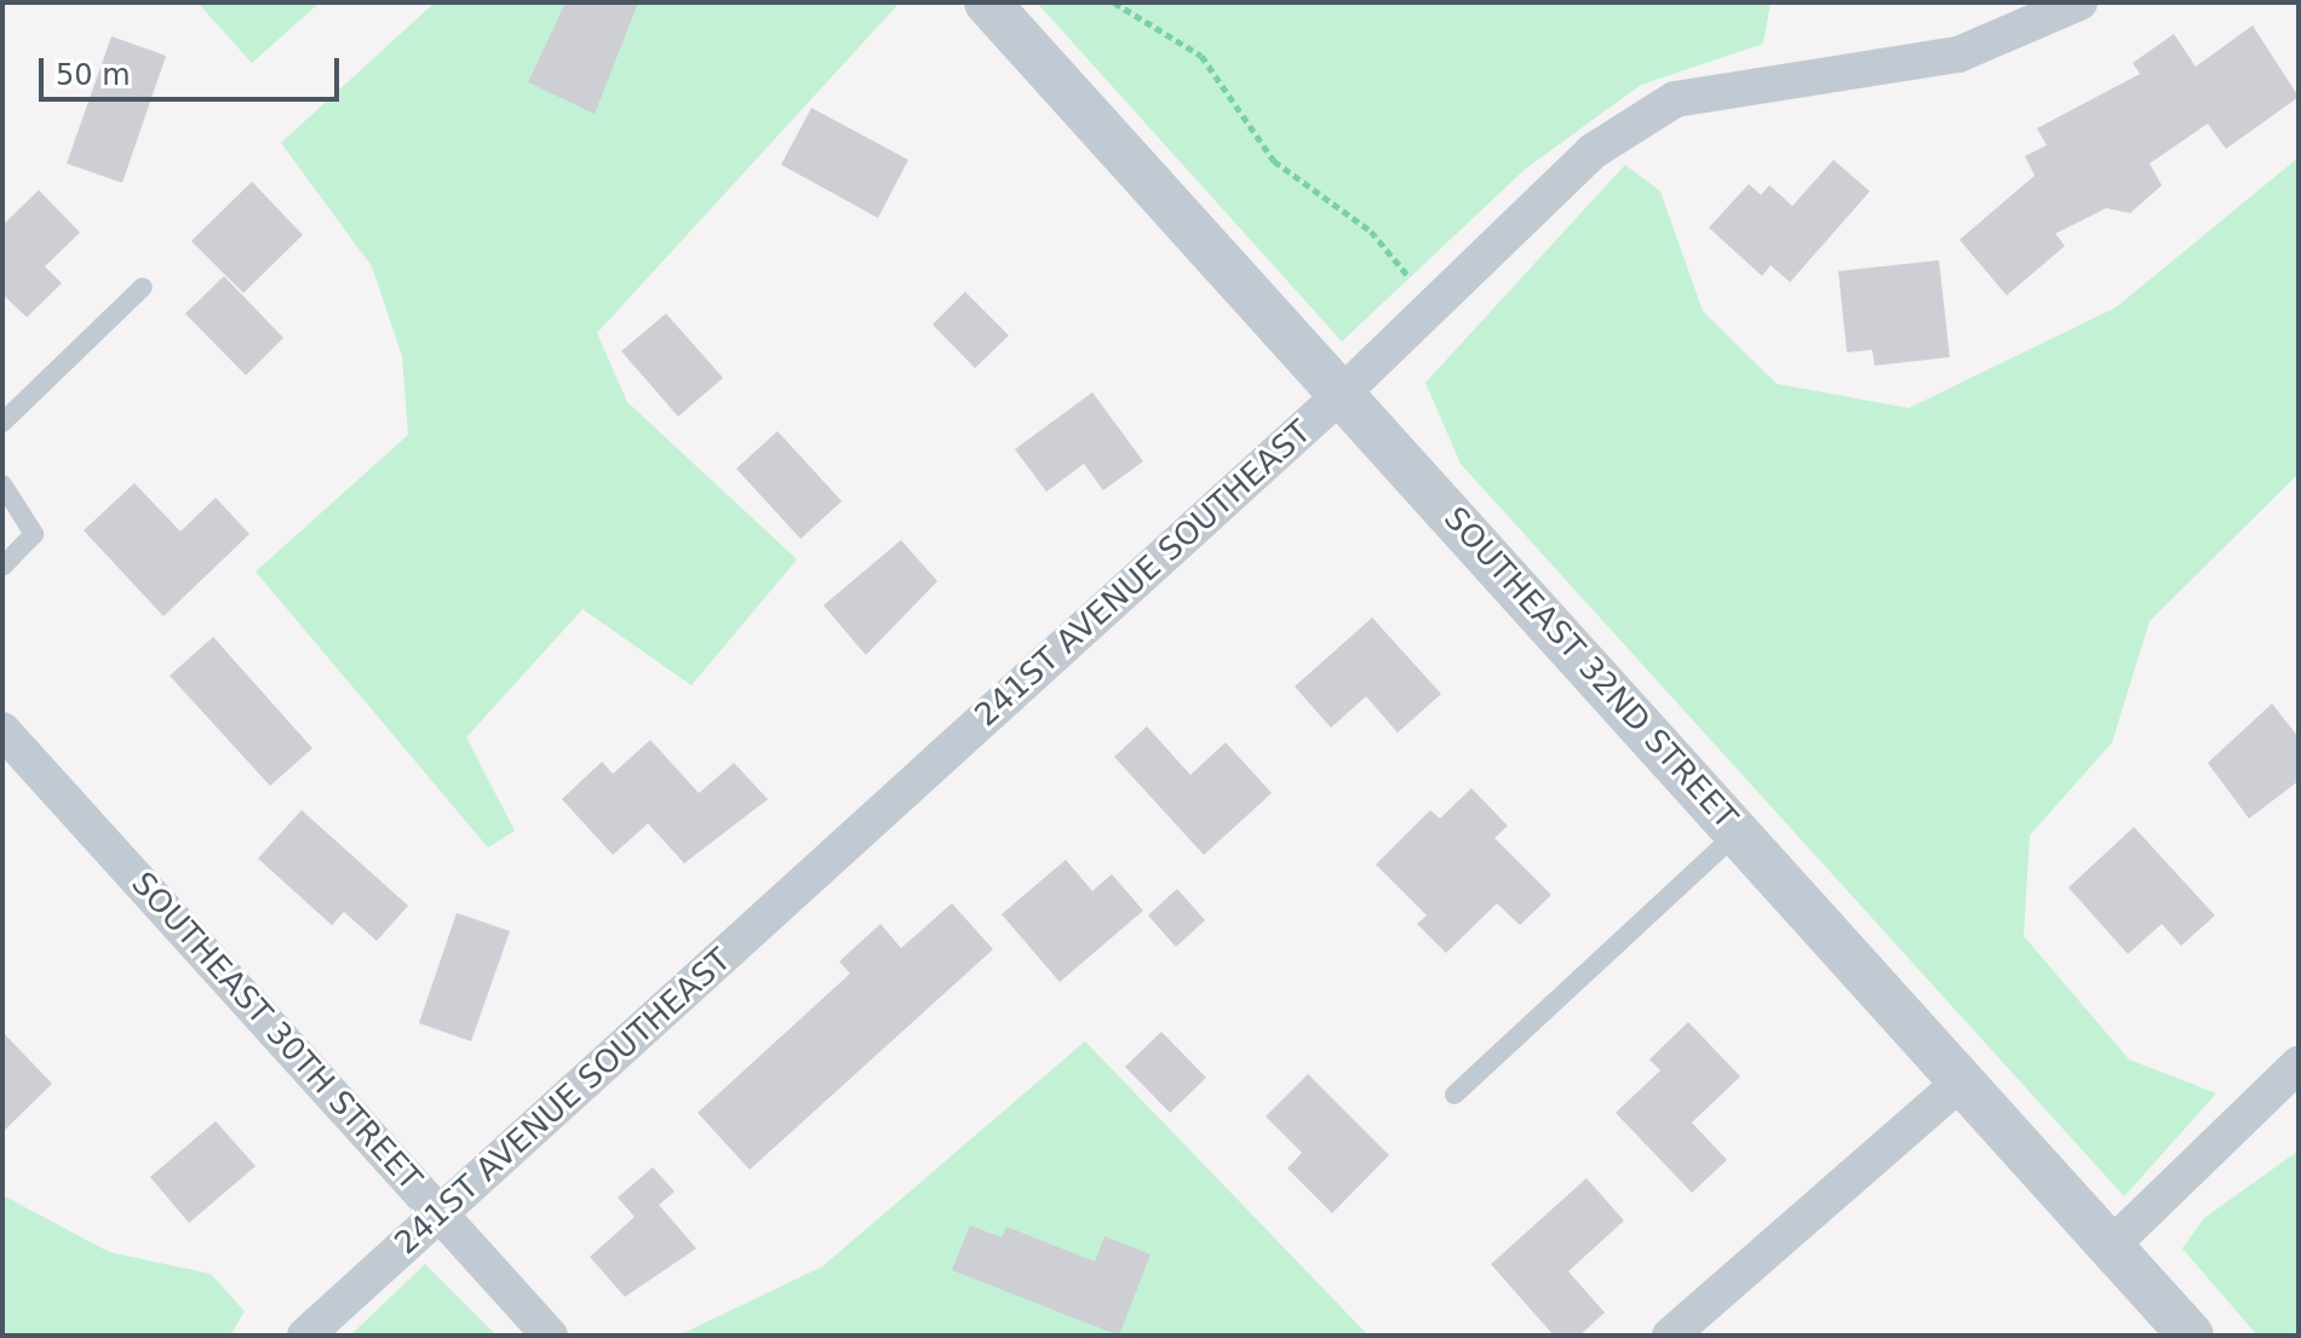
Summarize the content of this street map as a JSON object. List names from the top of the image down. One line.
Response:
{"streets":{"street":["241ST AVENUE SOUTHEAST","SOUTHEAST 32ND STREET","SOUTHEAST 30TH STREET"]},"crossings":[["241ST AVENUE SOUTHEAST","SOUTHEAST 32ND STREET"],["241ST AVENUE SOUTHEAST","SOUTHEAST 30TH STREET"]],"scale_bar":"50 m"}
